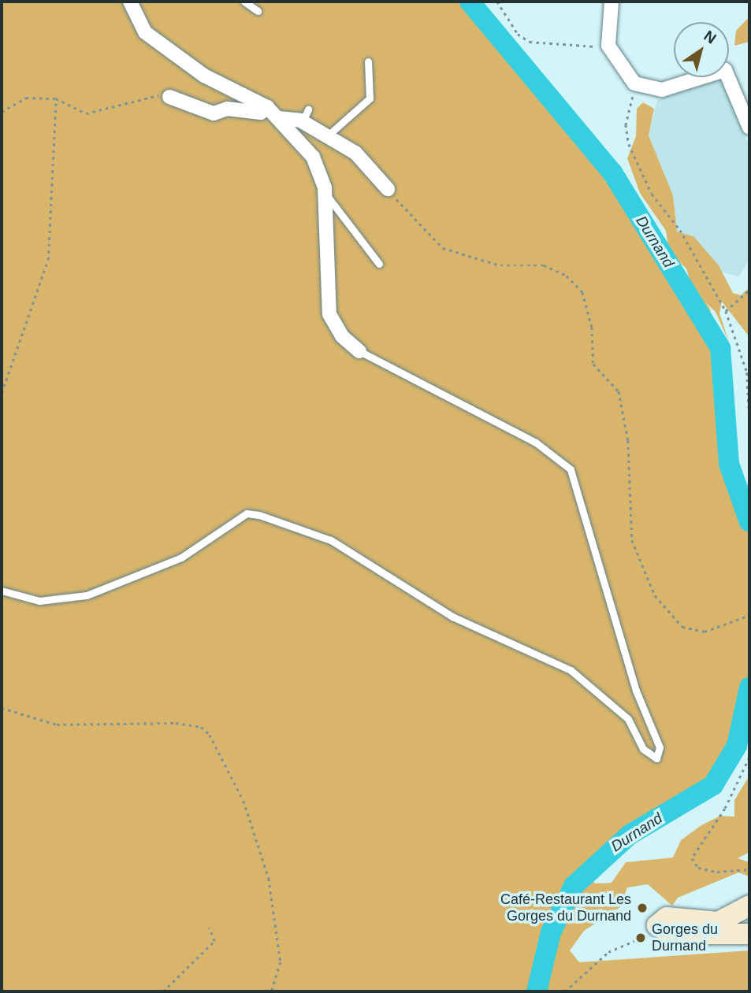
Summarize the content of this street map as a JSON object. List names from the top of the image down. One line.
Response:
{"water":["Durnand"],"places":["Café-Restaurant Les Gorges du Durnand","Gorges du Durnand"],"north":"top right"}
